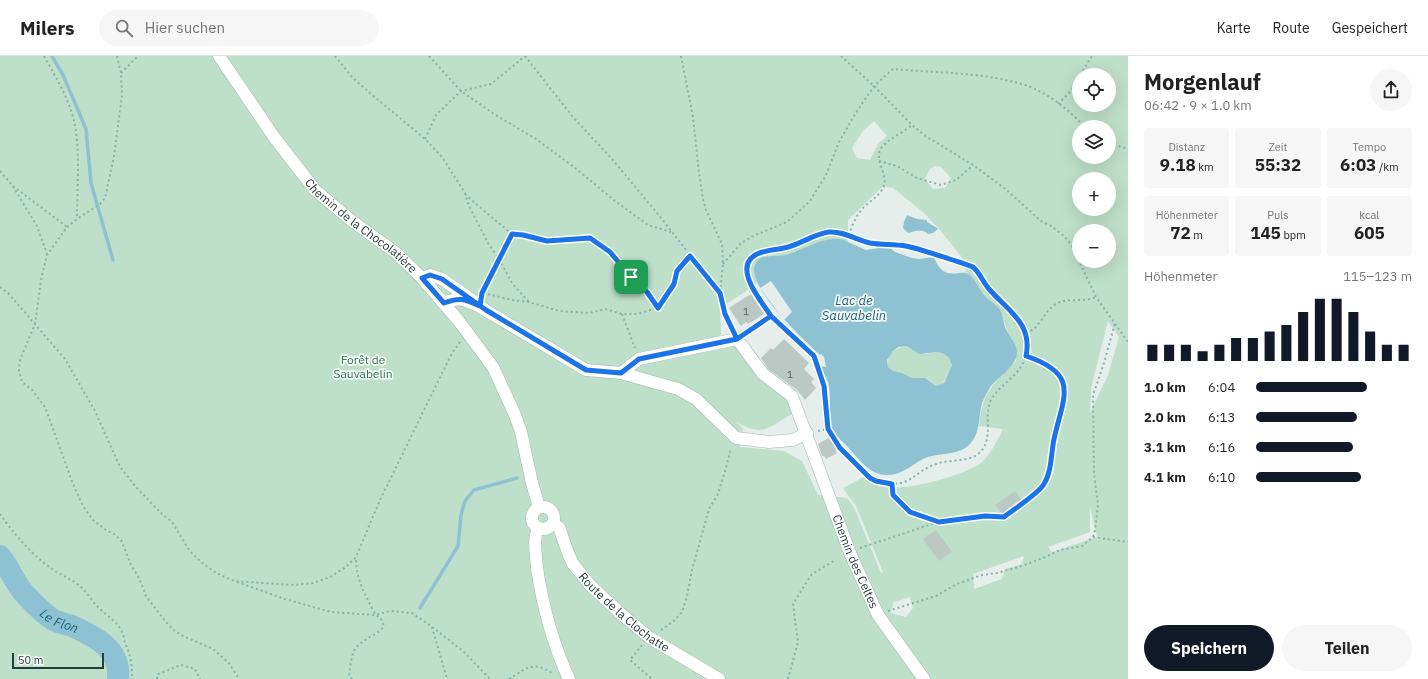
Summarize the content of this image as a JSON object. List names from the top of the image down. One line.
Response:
{"streets":{"street":["Chemin de la Chocolatière","Chemin des Celtes","Route de la Clochatte"]},"crossings":[["Chemin de la Chocolatière","Route de la Clochatte"]],"water":["Lac de Sauvabelin","Le Flon"],"parks":["Forêt de Sauvabelin"],"house_numbers":["1","1"],"scale_bar":"50 m","page":{"header":"Milers","search":"Hier suchen","nav":["Karte","Route","Gespeichert"],"heading":["Morgenlauf","06:42 · 9 × 1.0 km"],"map_buttons":["+","−"],"stats":[["Distanz","9.18 km"],["Zeit","55:32"],["Tempo","6:03 /km"],["Höhenmeter","72 m"],["Puls","145 bpm"],["kcal","605"]],"chart":["Höhenmeter","115–123 m"],"list":[{"name":"1.0 km","note":"6:04"},{"name":"2.0 km","note":"6:13"},{"name":"3.1 km","note":"6:16"},{"name":"4.1 km","note":"6:10"}],"buttons":["Speichern","Teilen"],"scale":"50 m"}}
